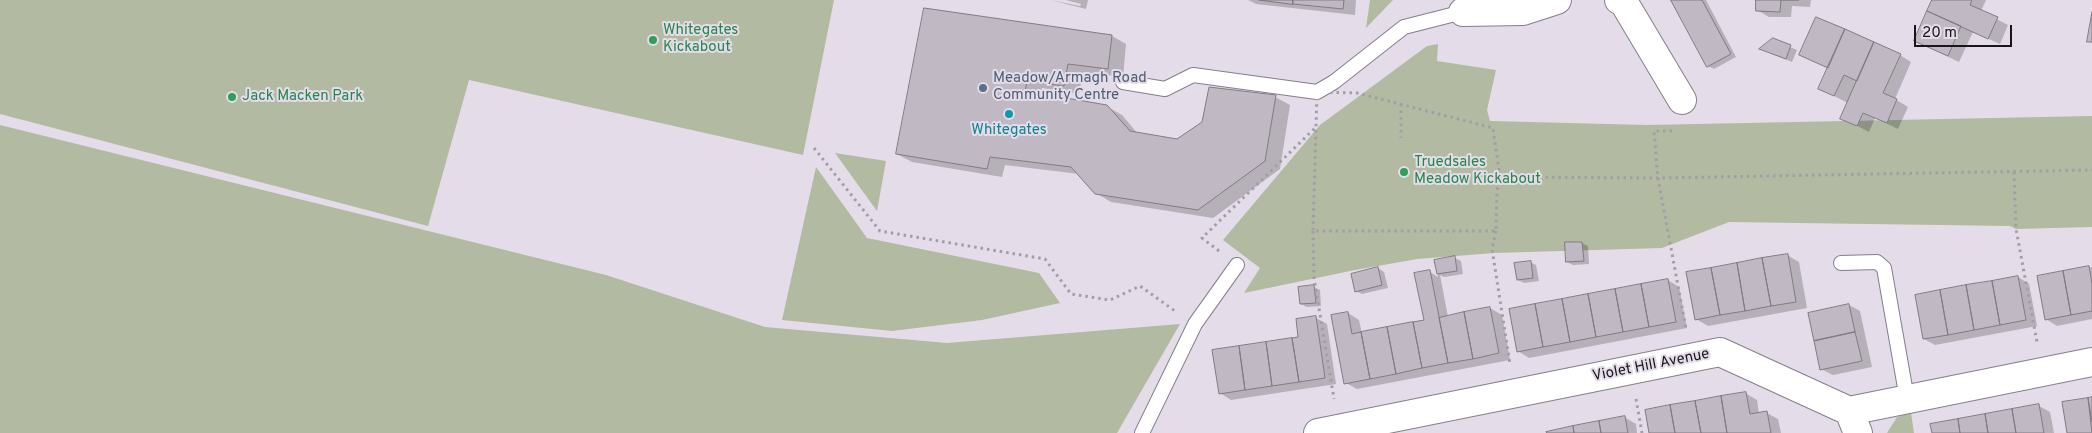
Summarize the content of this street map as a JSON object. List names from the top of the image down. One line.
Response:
{"streets":{"street":["Violet Hill Avenue"]},"places":["Whitegates Kickabout","Meadow/Armagh Road Community Centre","Jack Macken Park","Whitegates","Truedsales Meadow Kickabout"],"scale_bar":"20 m"}
